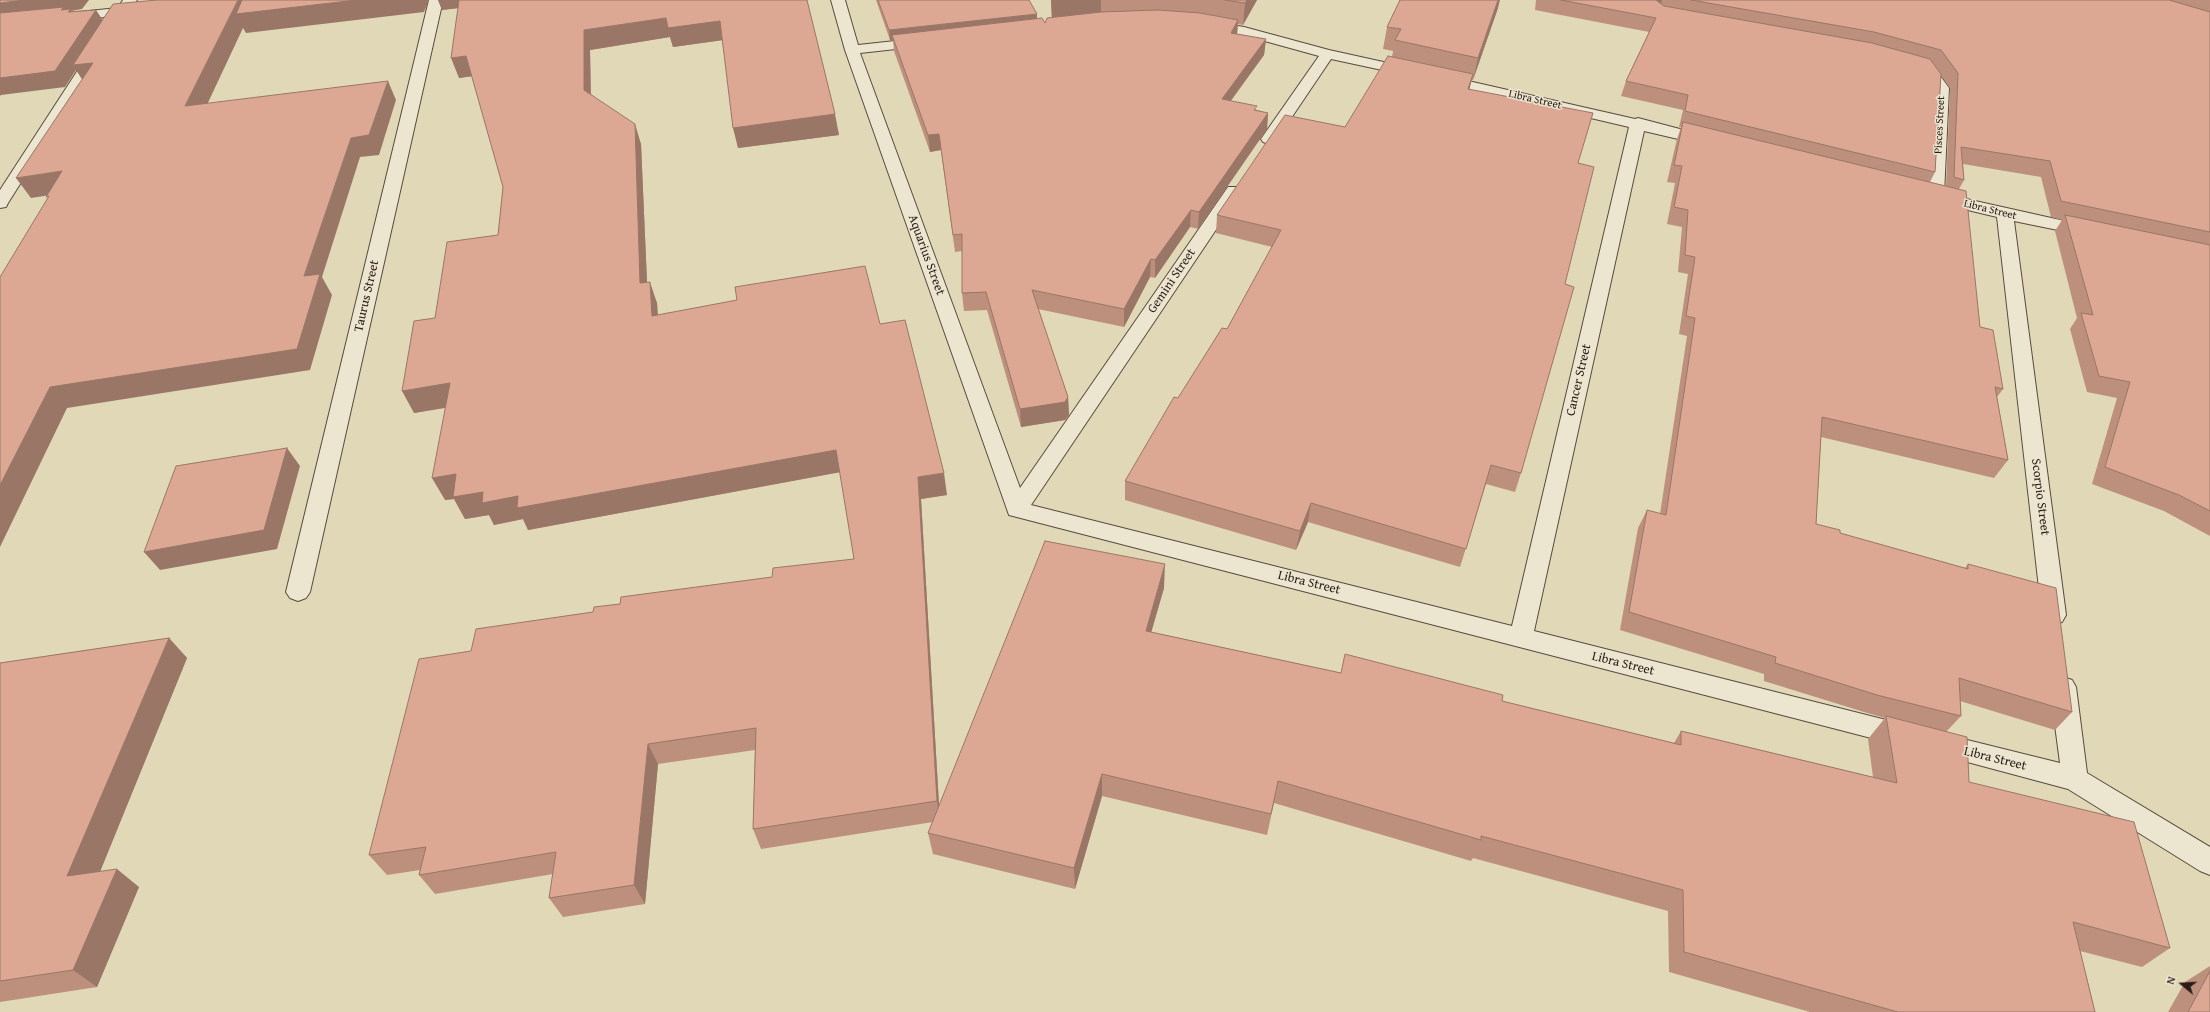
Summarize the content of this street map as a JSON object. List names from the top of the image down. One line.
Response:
{"streets":{"street":["Libra Street","Pisces Street","Aquarius Street","Gemini Street","Taurus Street","Cancer Street","Scorpio Street"]},"crossings":[["Libra Street","Pisces Street"],["Libra Street","Aquarius Street"],["Libra Street","Gemini Street"],["Libra Street","Cancer Street"],["Libra Street","Scorpio Street"],["Aquarius Street","Gemini Street"]],"north":"left"}
